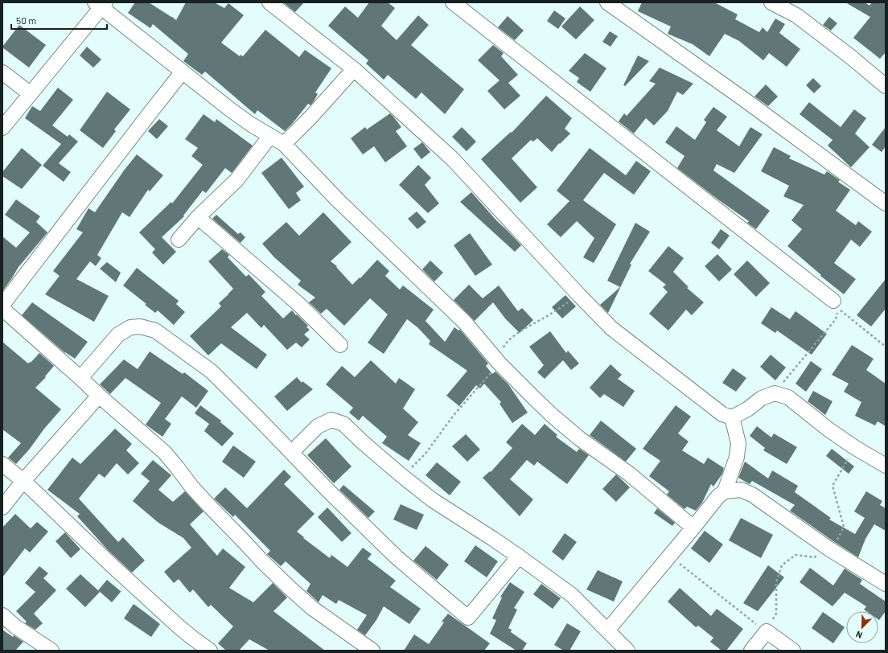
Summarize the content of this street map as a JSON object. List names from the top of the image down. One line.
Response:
{"scale_bar":"50 m","north":"bottom left"}
